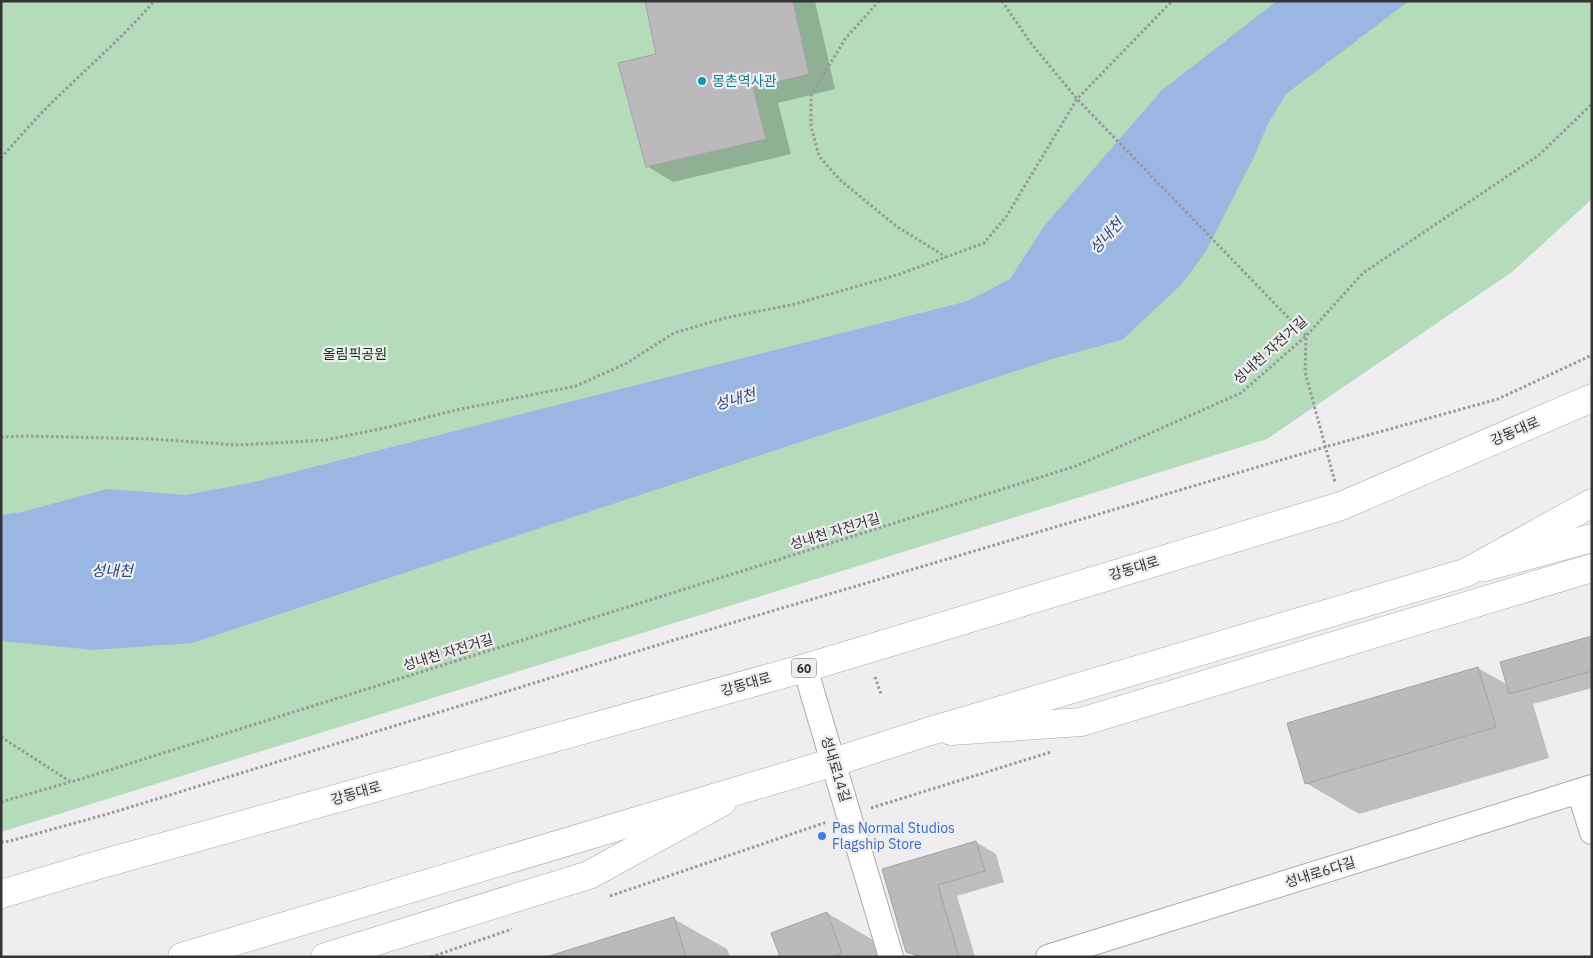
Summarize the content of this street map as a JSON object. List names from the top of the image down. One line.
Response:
{"streets":{"main road":["강동대로","60"],"street":["성내로14길","성내로6다길"],"path":["성내천 자전거길"]},"crossings":[["강동대로","성내로14길"]],"water":["성내천"],"parks":["올림픽공원"],"places":["몽촌역사관","Pas Normal Studios Flagship Store"]}
